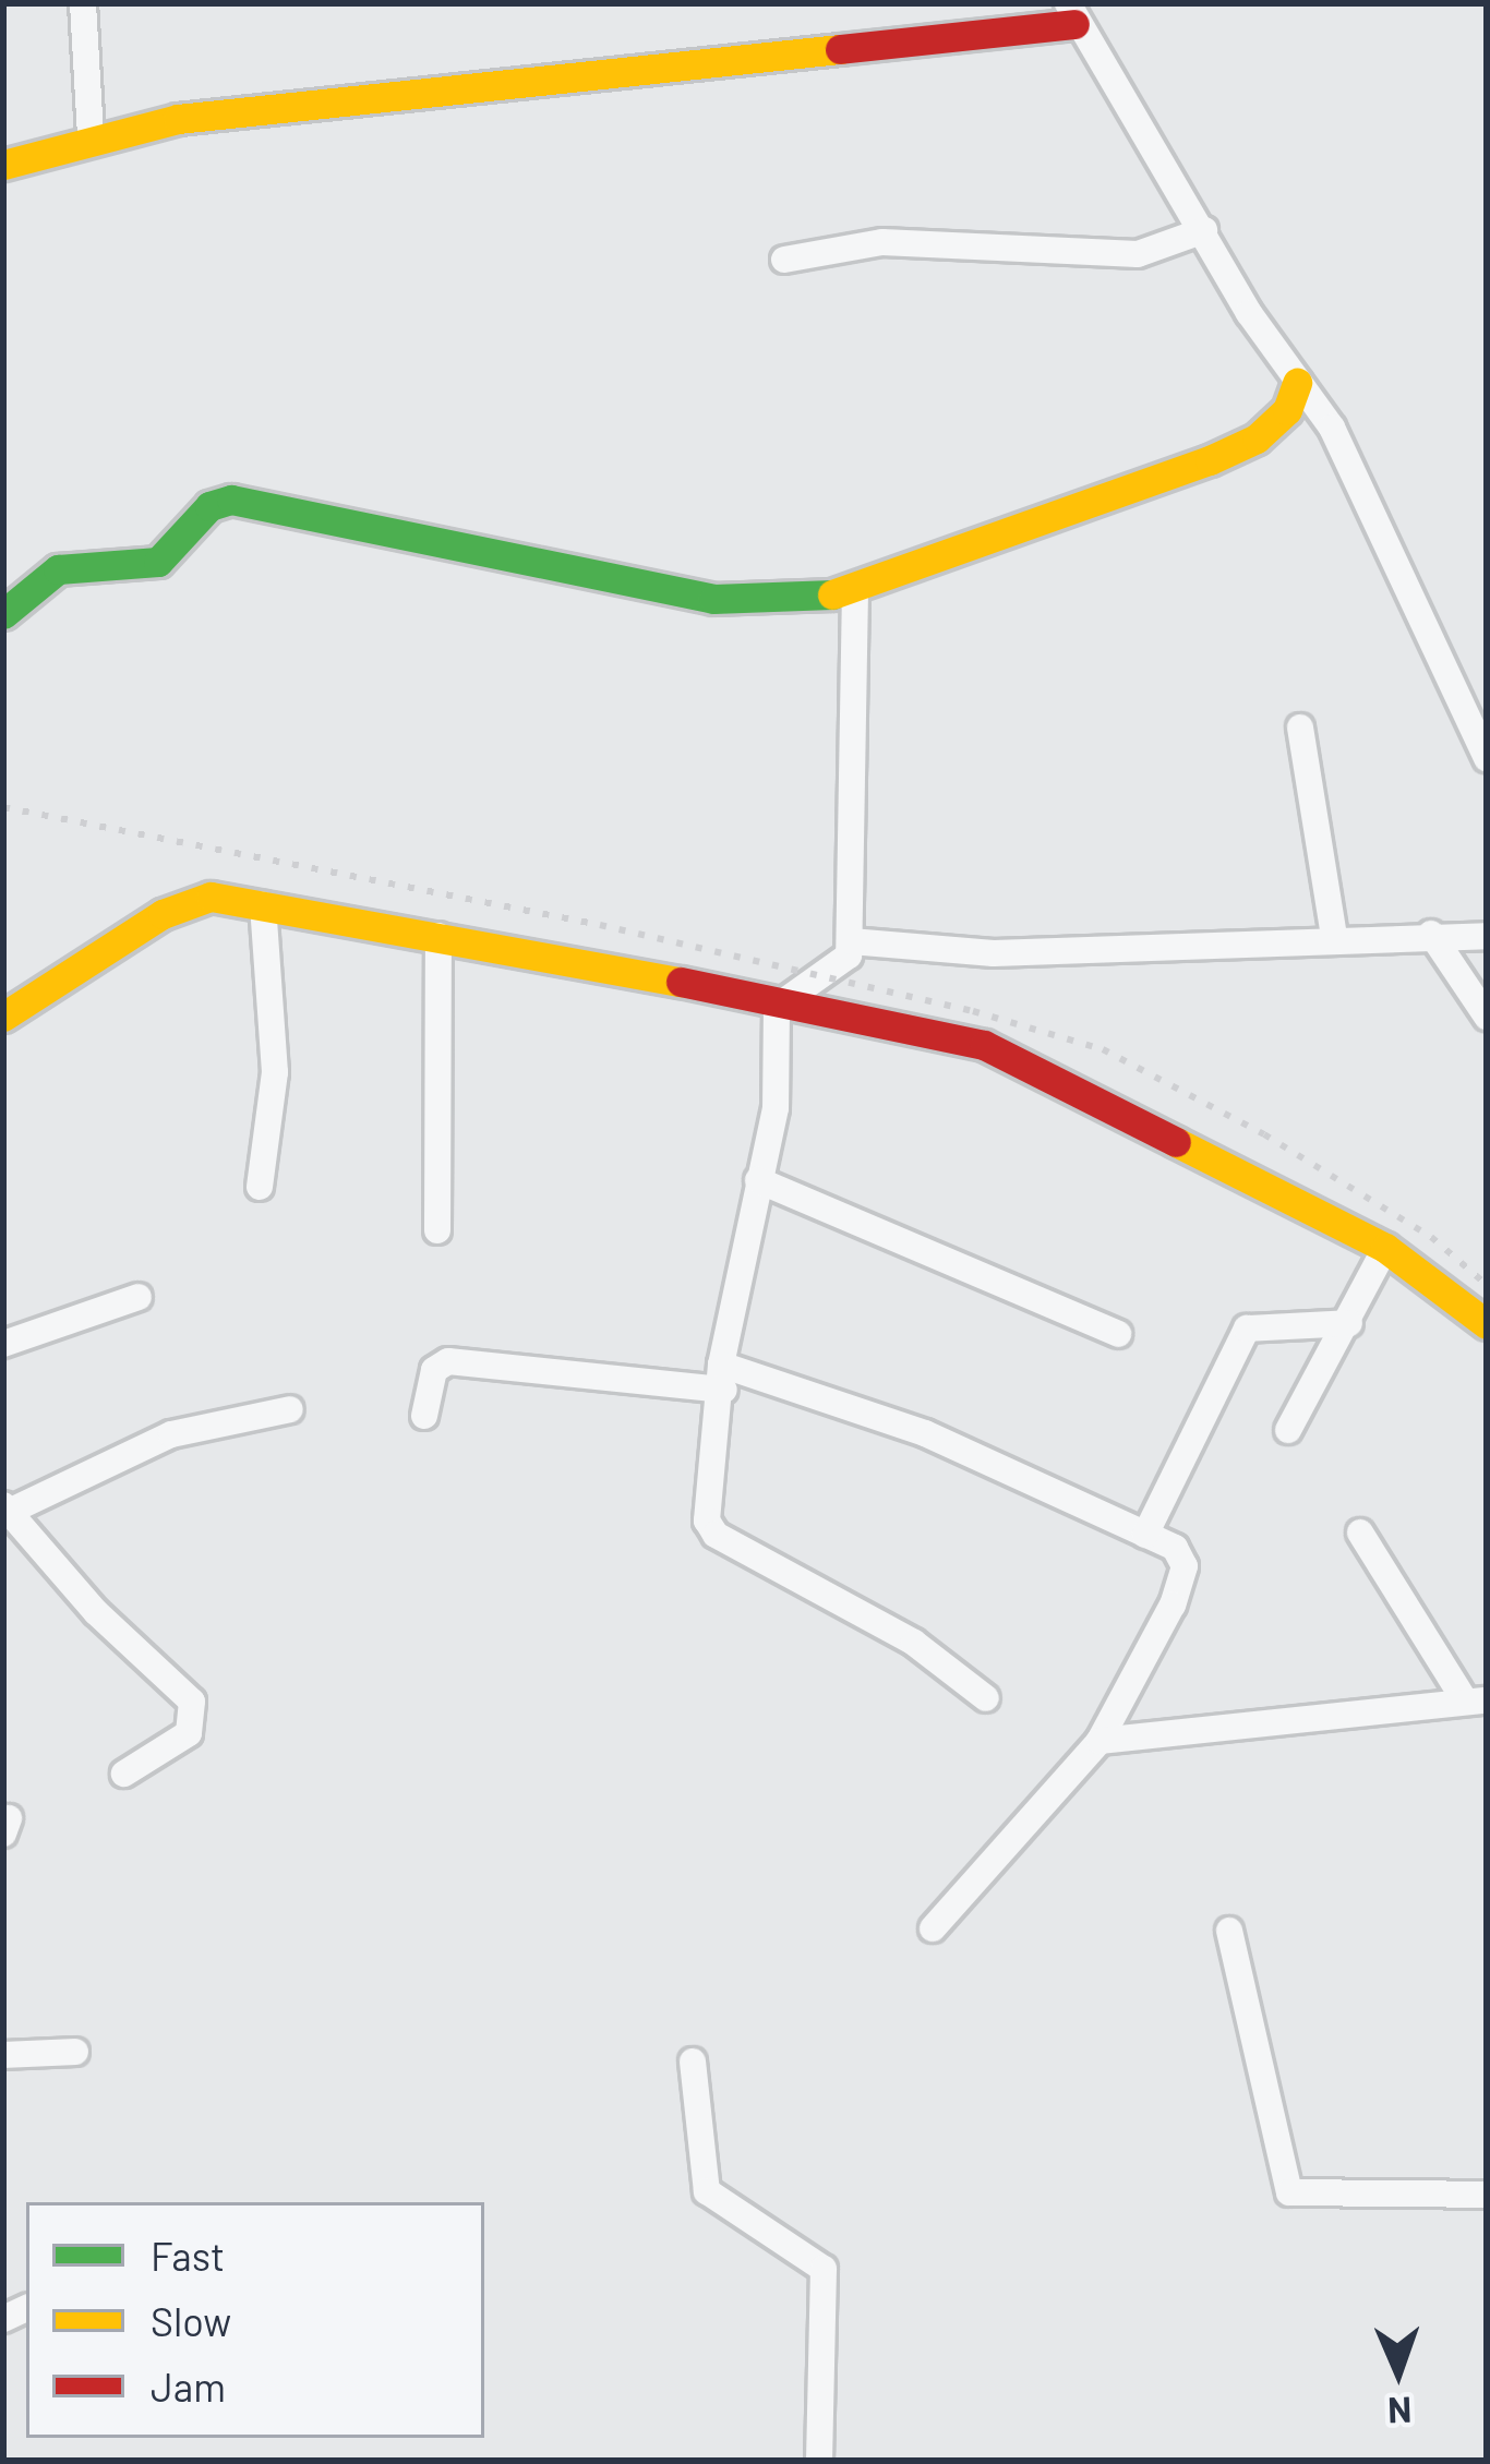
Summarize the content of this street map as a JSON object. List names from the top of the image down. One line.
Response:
{"legend":["Fast","Slow","Jam"],"north":"bottom"}
